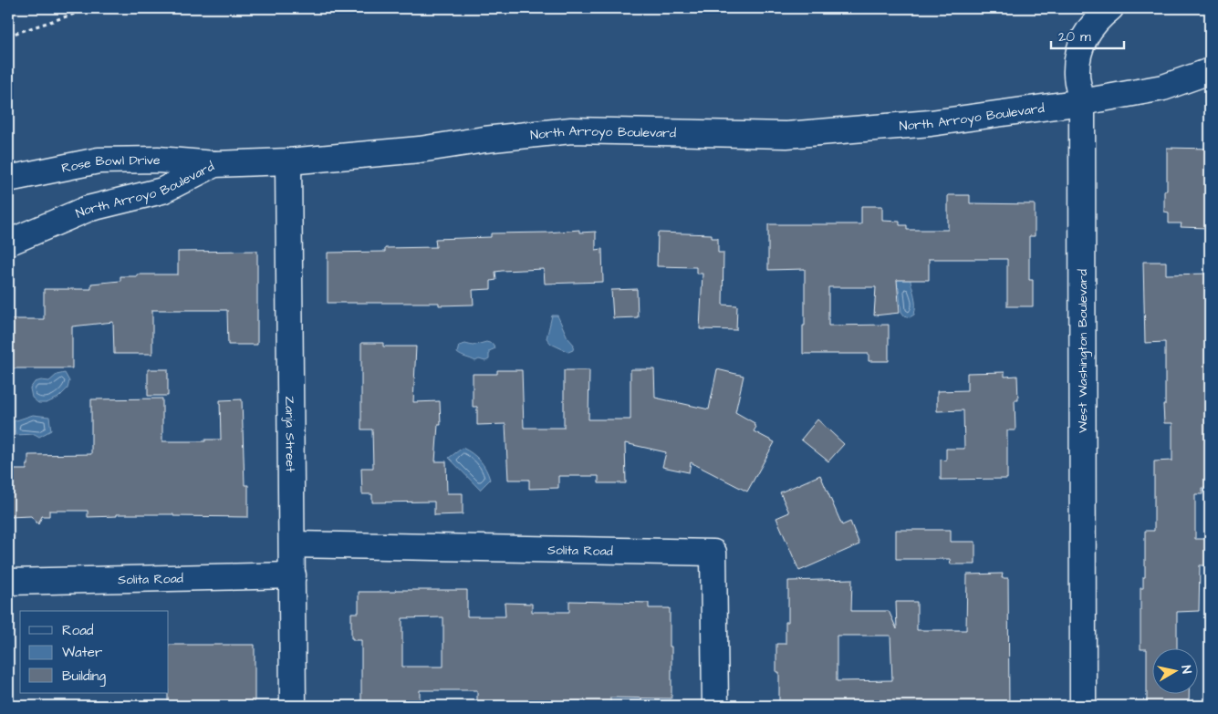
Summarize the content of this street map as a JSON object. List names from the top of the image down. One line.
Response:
{"streets":{"street":["North Arroyo Boulevard","Rose Bowl Drive","West Washington Boulevard","Zanja Street","Solita Road"]},"crossings":[["North Arroyo Boulevard","Rose Bowl Drive"],["North Arroyo Boulevard","West Washington Boulevard"],["North Arroyo Boulevard","Zanja Street"],["Zanja Street","Solita Road"]],"legend":["Road","Water","Building"],"scale_bar":"20 m","north":"right"}
